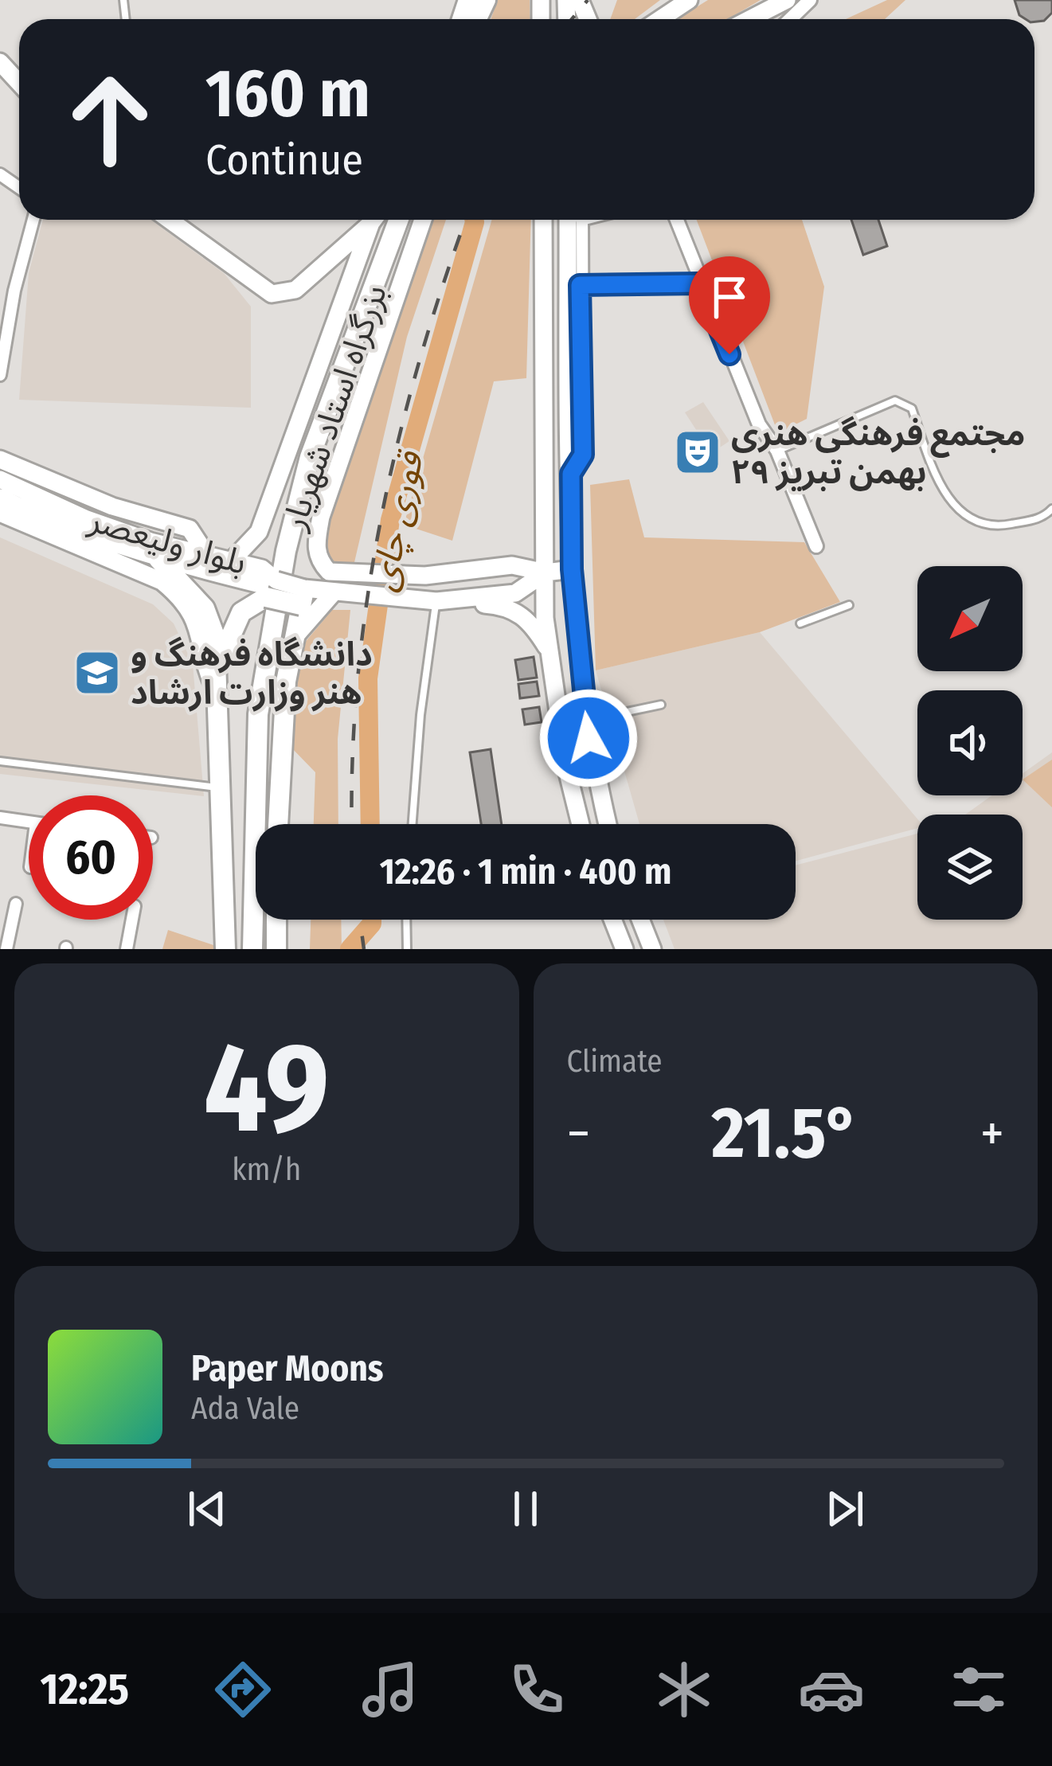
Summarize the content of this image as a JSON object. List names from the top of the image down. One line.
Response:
{"streets":{"highway":["بزرگراه استاد شهریار"],"main road":["بلوار ولیعصر"]},"water":["قوری چای"],"places":{"theatre":["مجتمع فرهنگی هنری ۲۹ بهمن تبریز"],"school or university":["دانشگاه فرهنگ و هنر وزارت ارشاد"]},"north":"bottom left","page":{"turn":["160 m","Continue"],"limit":"60","trip":"12:26 · 1 min · 400 m","tile":[["49","km/h"],"Climate"],"heat":["−","21.5°","+"],"song":["Paper Moons","Ada Vale"],"tabs":"12:25"}}
